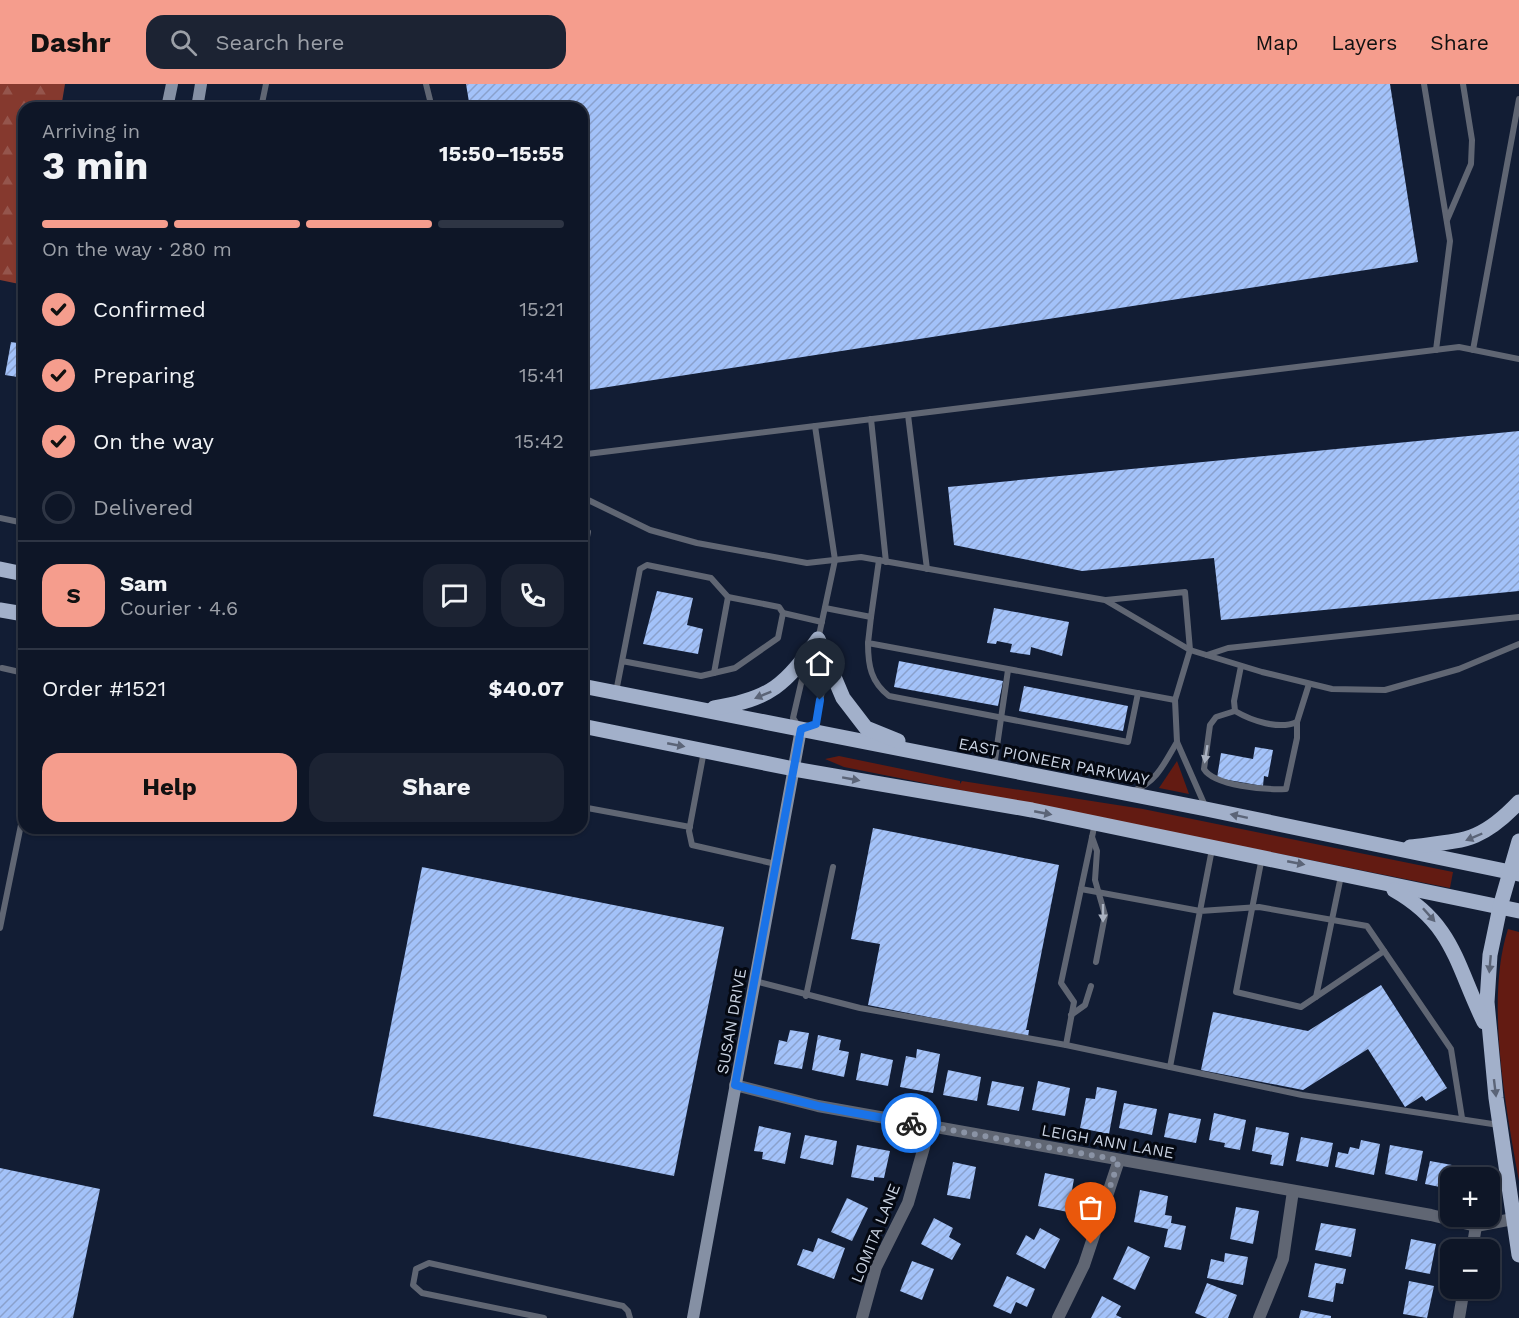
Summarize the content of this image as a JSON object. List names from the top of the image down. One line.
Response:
{"streets":{"main road":["EAST PIONEER PARKWAY"],"street":["SUSAN DRIVE","LEIGH ANN LANE","LOMITA LANE"]},"crossings":[["EAST PIONEER PARKWAY","SUSAN DRIVE"],["SUSAN DRIVE","LEIGH ANN LANE"],["LEIGH ANN LANE","LOMITA LANE"]],"page":{"header":"Dashr","search":"Search here","nav":["Map","Layers","Share"],"heading":["3 min","Arriving in","15:50–15:55"],"panel":["Sam","Courier · 4.6","Order #1521","$40.07"],"bar":"On the way · 280 m","list":[["Confirmed","15:21"],["Preparing","15:41"],["On the way","15:42"],"Delivered"],"round":"S","buttons":["Help","Share"],"map_buttons":["+","−"]}}
